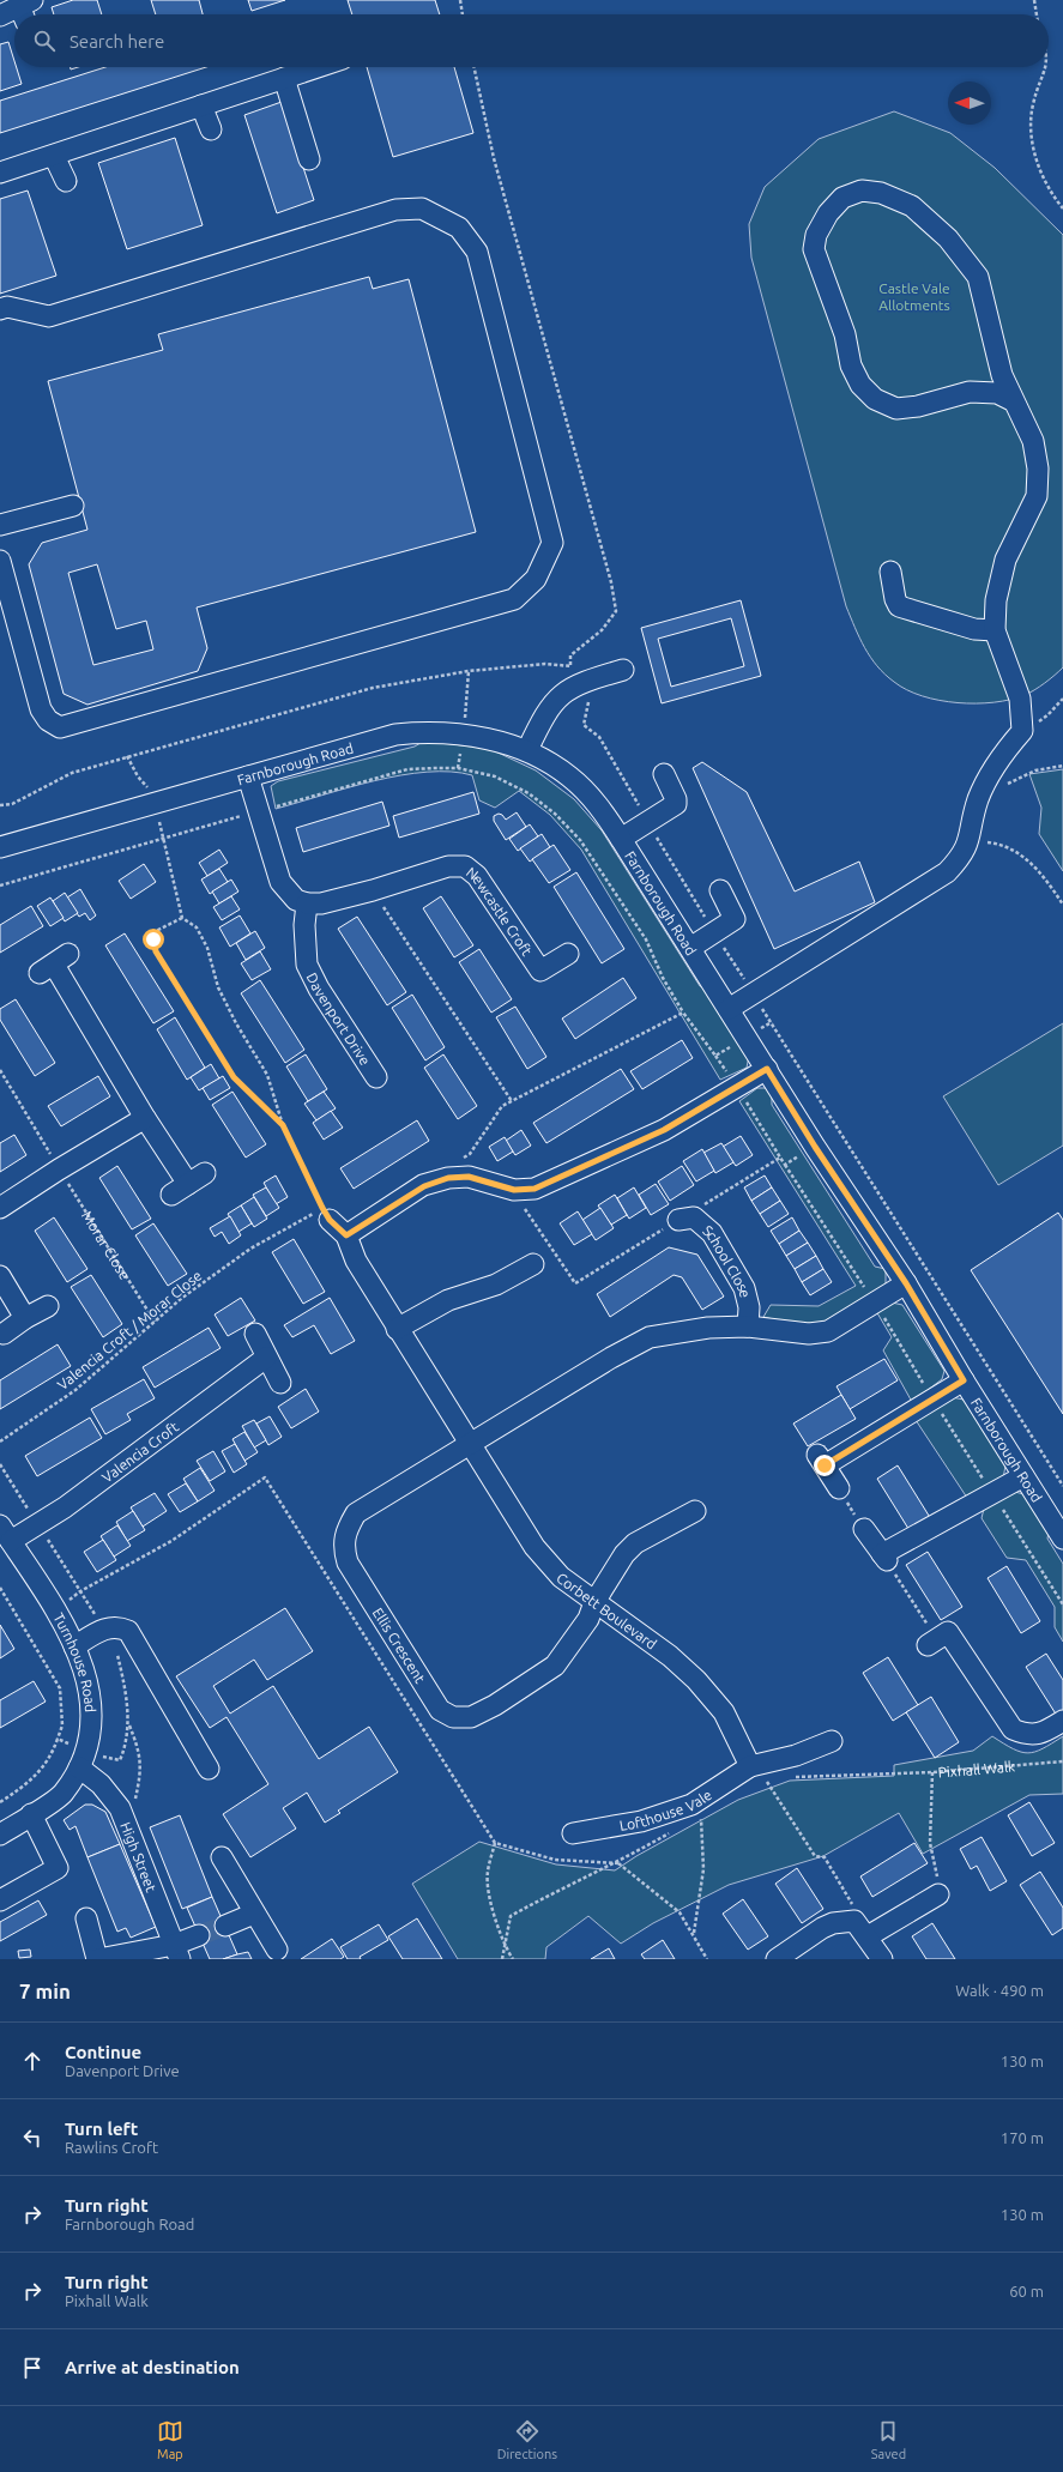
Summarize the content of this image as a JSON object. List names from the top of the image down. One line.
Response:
{"streets":{"street":["Farnborough Road","Newcastle Croft","Davenport Drive","School Close","Valencia Croft","Corbett Boulevard","Ellis Crescent","Turnhouse Road","Lofthouse Vale","High Street"],"path":["Morar Close","Valencia Croft / Morar Close","Pixhall Walk"]},"crossings":[["Newcastle Croft","Davenport Drive"],["Morar Close","Valencia Croft / Morar Close"],["Valencia Croft","Turnhouse Road"],["Corbett Boulevard","Ellis Crescent"],["Corbett Boulevard","Lofthouse Vale"],["Turnhouse Road","High Street"]],"parks":["Castle Vale Allotments"],"north":"left","page":{"search":"Search here","heading":["7 min","Walk · 490 m"],"list":[["Continue","Davenport Drive","130 m"],["Turn left","Rawlins Croft","170 m"],["Turn right","Farnborough Road","130 m"],["Turn right","Pixhall Walk","60 m"],"Arrive at destination"],"nav":["Map","Directions","Saved"]}}
